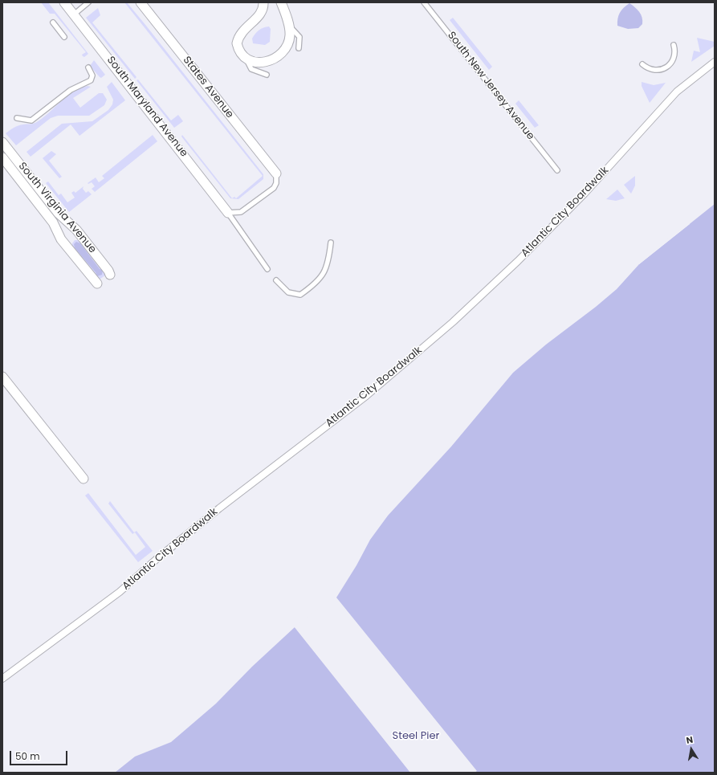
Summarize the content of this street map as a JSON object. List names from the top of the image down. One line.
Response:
{"streets":{"street":["States Avenue","South Maryland Avenue","South Virginia Avenue","Atlantic City Boardwalk"],"lane":["South New Jersey Avenue"]},"parks":["Steel Pier"],"scale_bar":"50 m","north":"top"}
